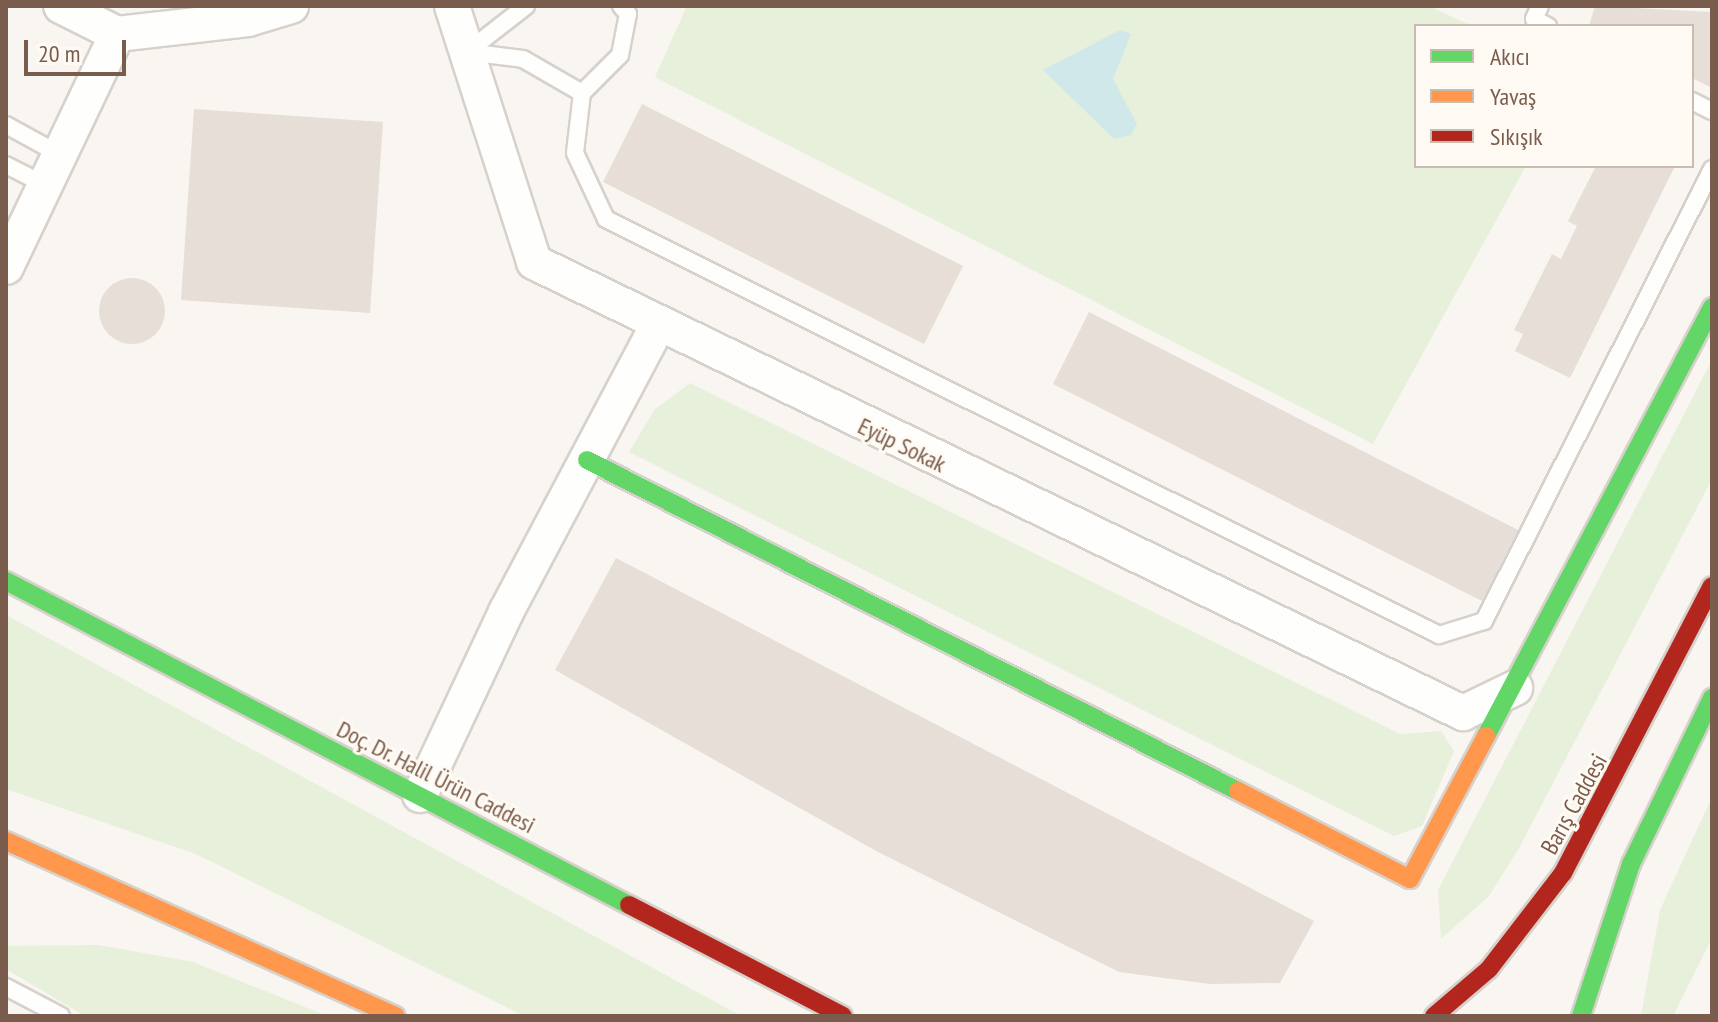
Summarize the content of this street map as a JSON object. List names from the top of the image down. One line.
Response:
{"streets":{"main road":["Doç. Dr. Halil Ürün Caddesi","Barış Caddesi"],"street":["Eyüp Sokak"]},"legend":["Akıcı","Yavaş","Sıkışık"],"scale_bar":"20 m"}
